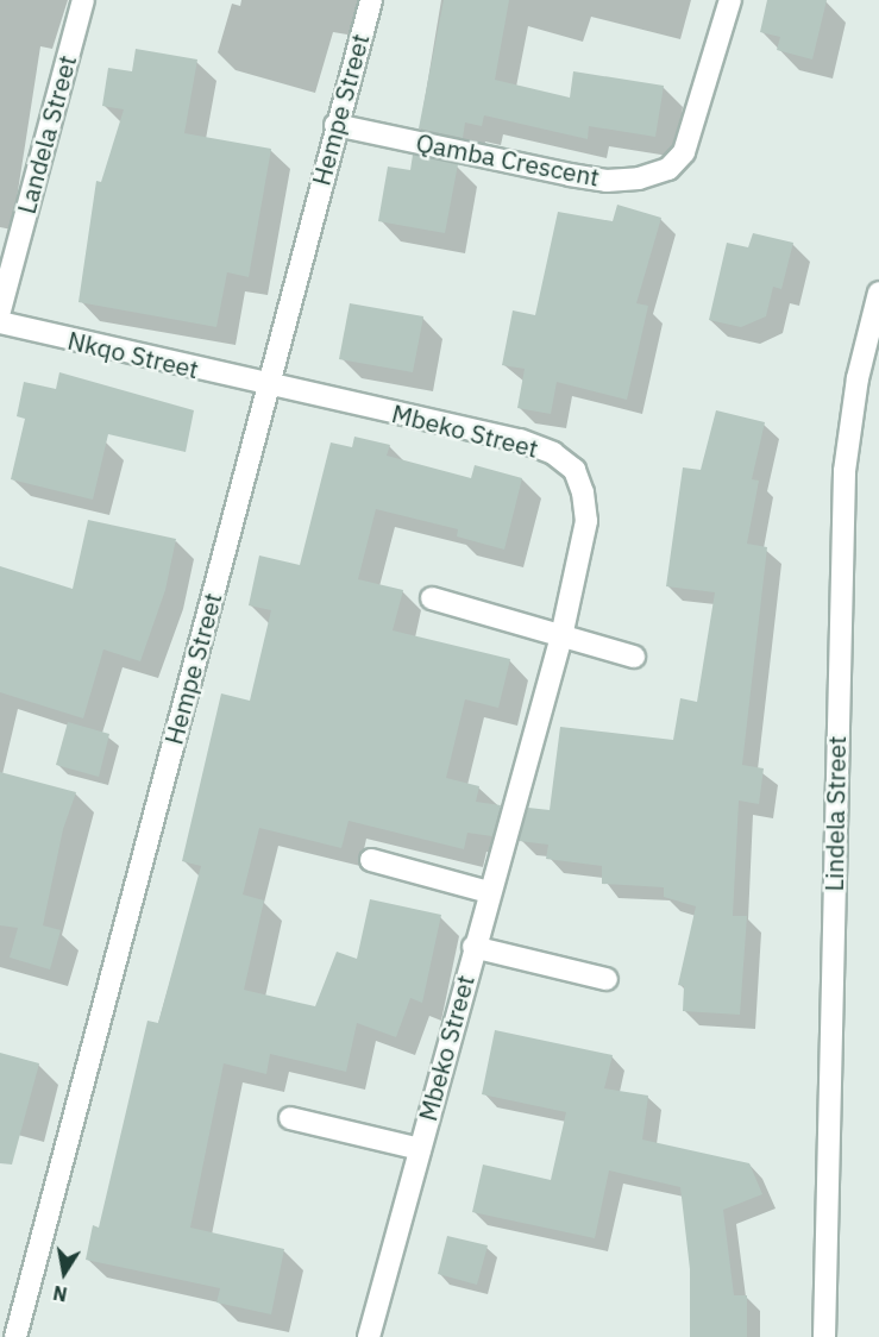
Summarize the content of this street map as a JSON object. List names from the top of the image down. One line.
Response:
{"streets":{"street":["Hempe Street","Landela Street","Qamba Crescent","Nkqo Street","Mbeko Street","Lindela Street"]},"crossings":[["Hempe Street","Qamba Crescent"],["Hempe Street","Nkqo Street"],["Hempe Street","Mbeko Street"],["Nkqo Street","Mbeko Street"]],"north":"bottom"}
